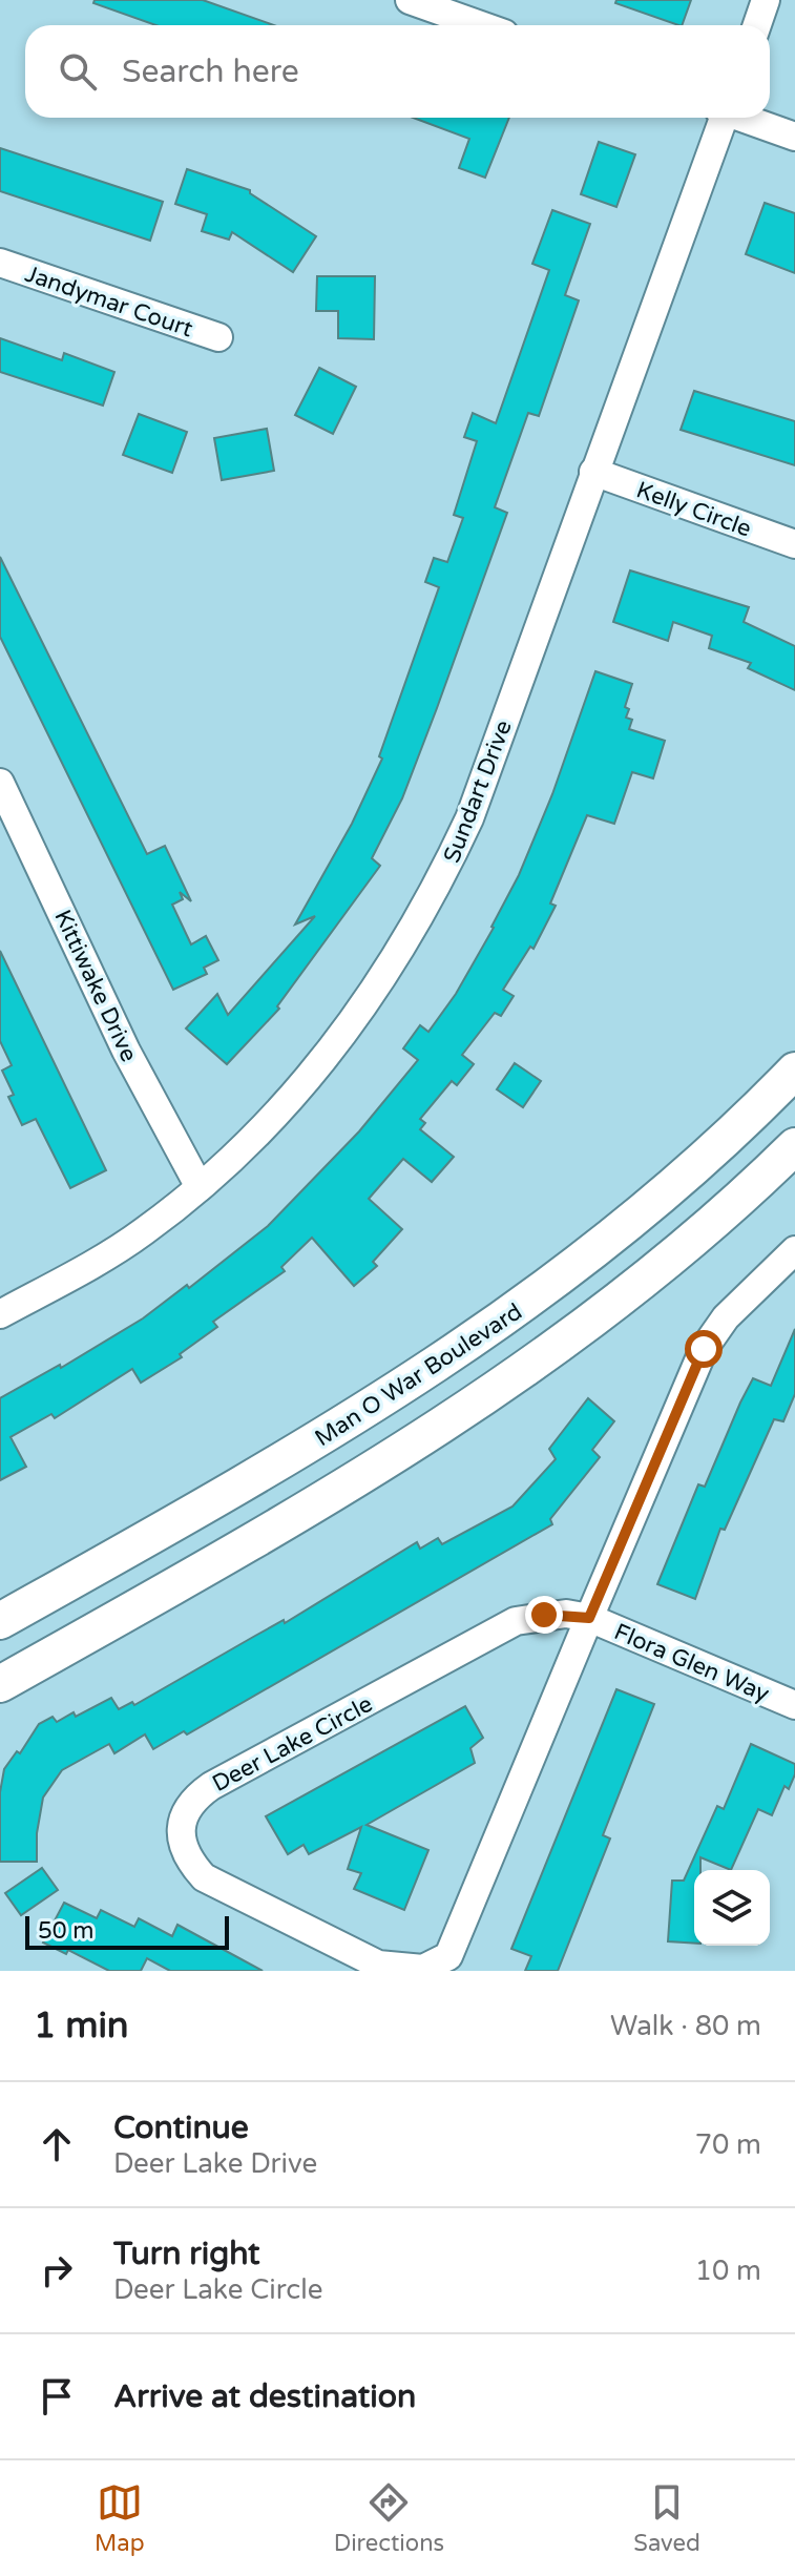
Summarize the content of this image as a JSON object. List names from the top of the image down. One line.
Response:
{"streets":{"main road":["Man O War Boulevard"],"street":["Jandymar Court","Kelly Circle","Sundart Drive","Kittiwake Drive","Flora Glen Way","Deer Lake Circle"]},"crossings":[["Kelly Circle","Sundart Drive"],["Sundart Drive","Kittiwake Drive"],["Flora Glen Way","Deer Lake Circle"]],"scale_bar":"50 m","page":{"search":"Search here","scale":"50 m","heading":["1 min","Walk · 80 m"],"list":[["Continue","Deer Lake Drive","70 m"],["Turn right","Deer Lake Circle","10 m"],"Arrive at destination"],"nav":["Map","Directions","Saved"]}}
